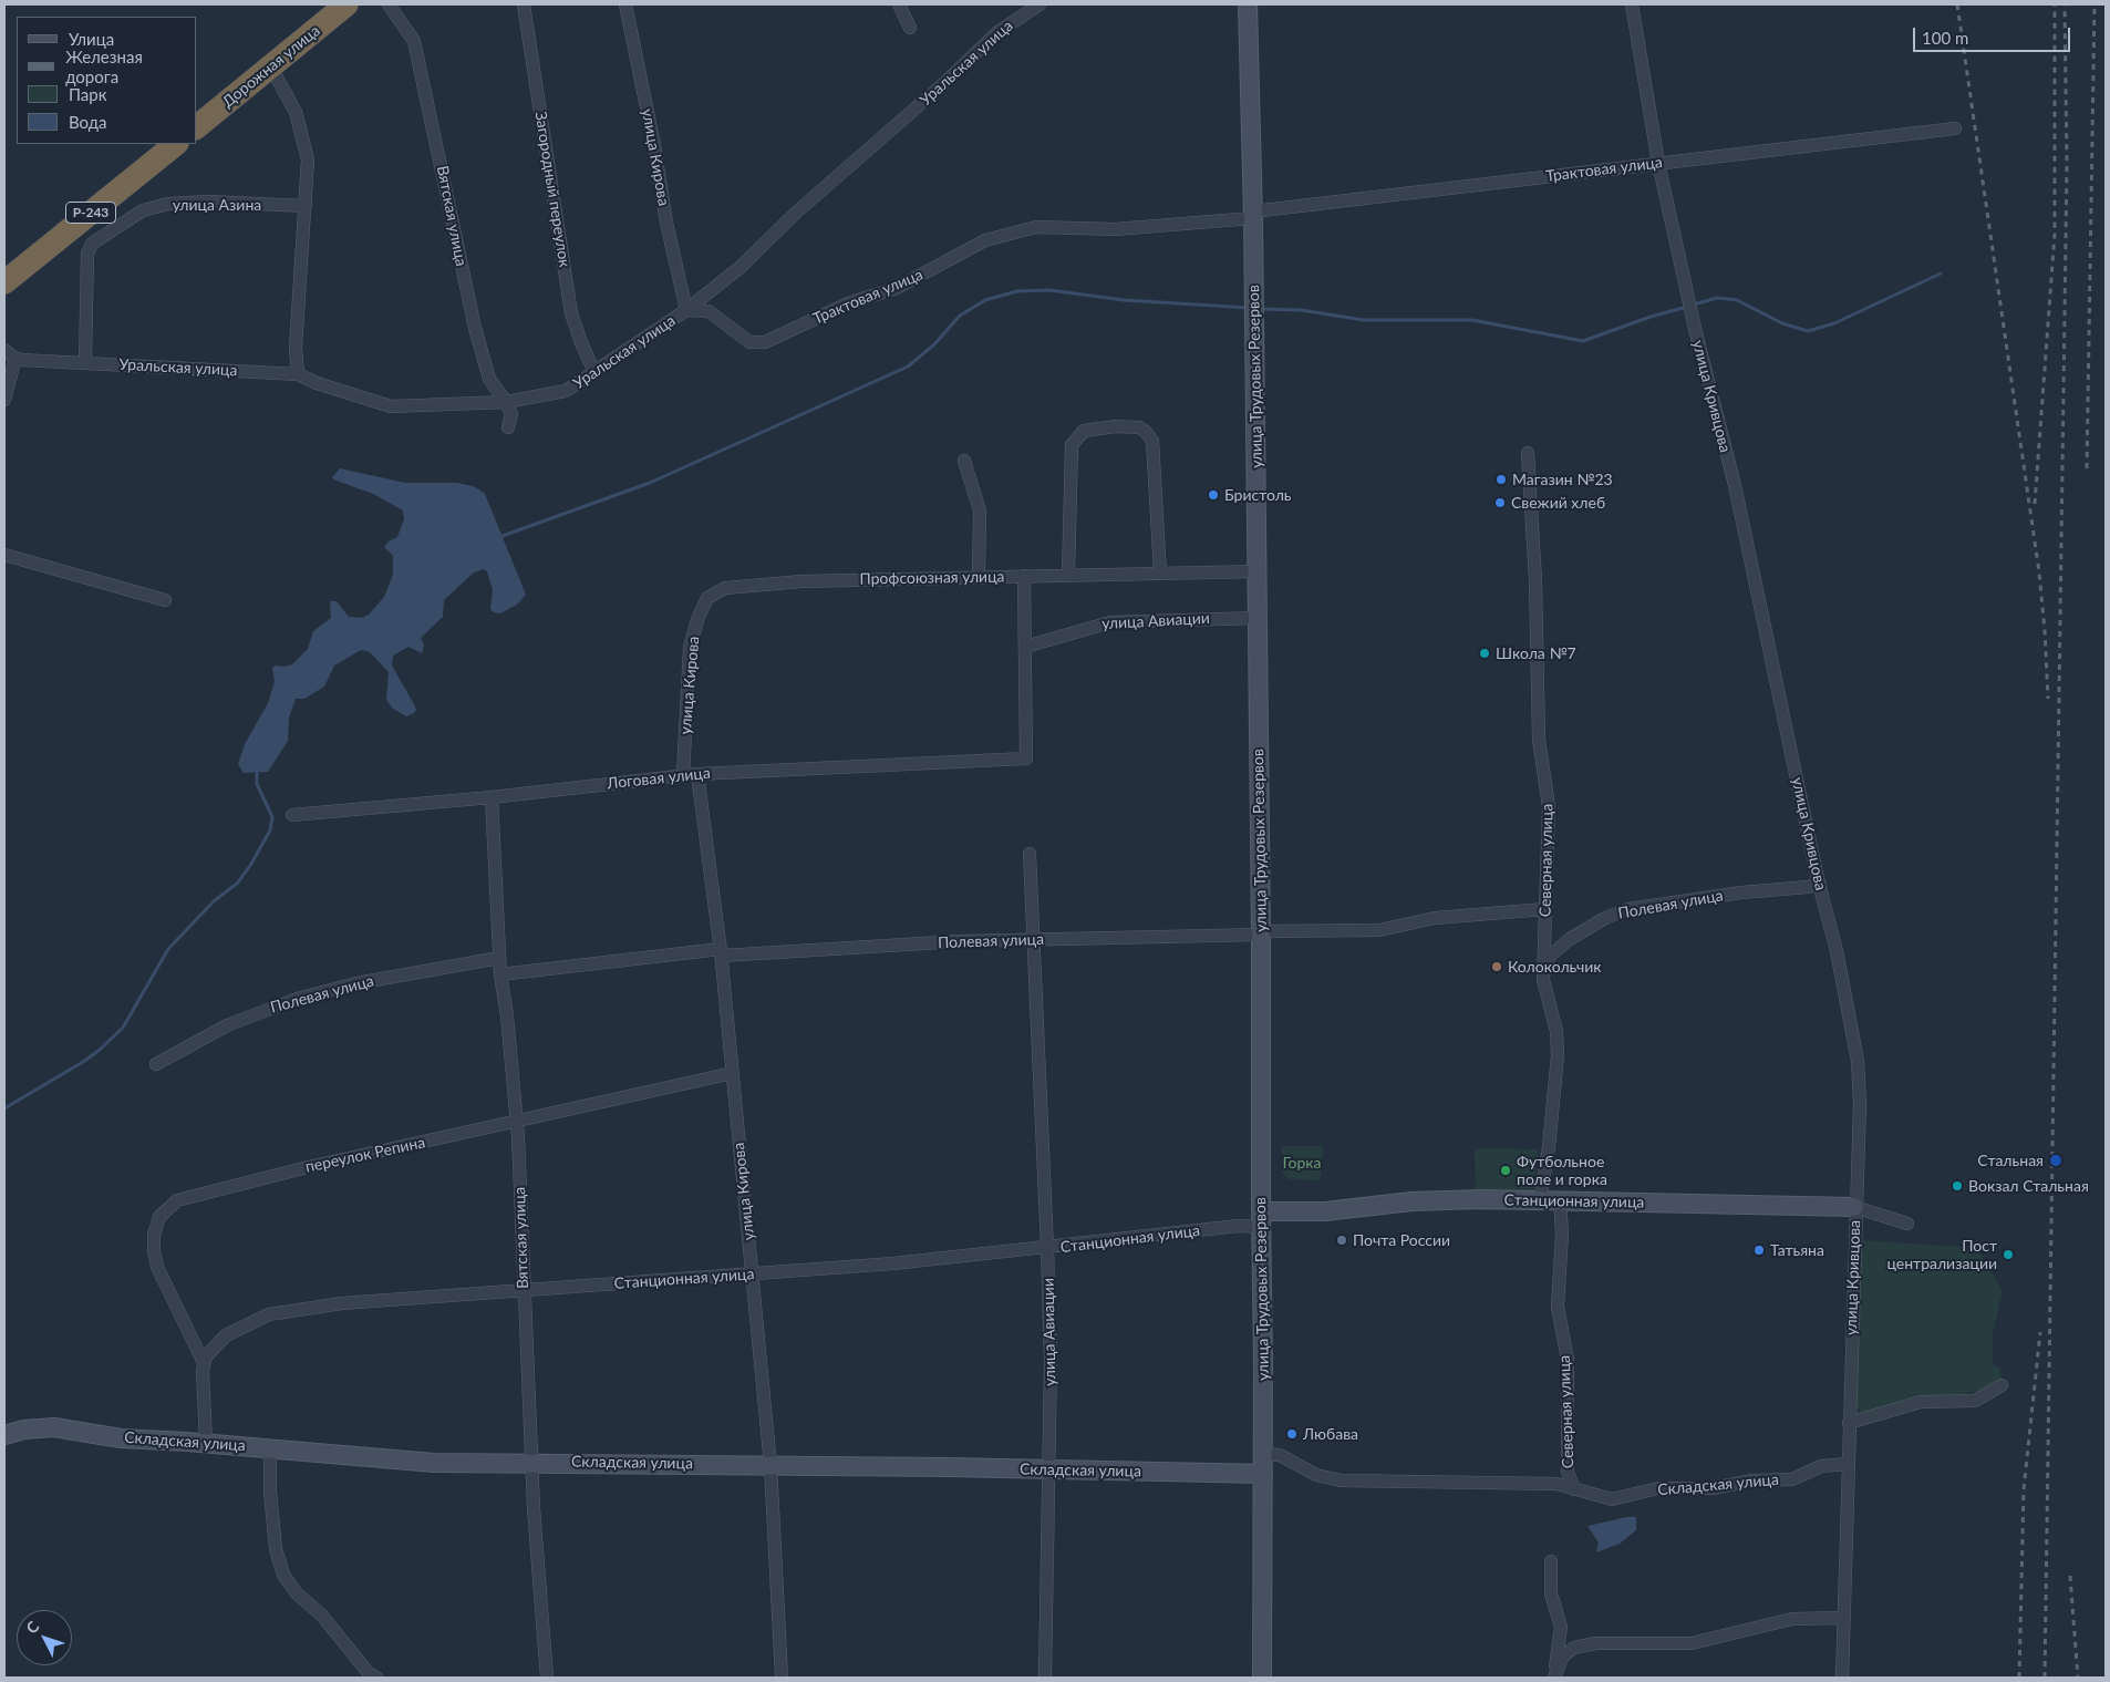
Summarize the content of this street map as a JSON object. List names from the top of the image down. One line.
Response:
{"streets":{"highway":["Дорожная улица","Р-243"],"street":["Уральская улица","улица Кирова","Трактовая улица","Загородный переулок","улица Азина","Вятская улица","улица Трудовых Резервов","улица Кривцова","Профсоюзная улица","улица Авиации","Логовая улица","Северная улица","Полевая улица","переулок Репина","Станционная улица","Складская улица"]},"crossings":[["Уральская улица","улица Кирова"],["Уральская улица","Трактовая улица"],["Уральская улица","Загородный переулок"],["Уральская улица","Вятская улица"],["улица Кирова","Трактовая улица"],["улица Кирова","Профсоюзная улица"],["улица Кирова","Логовая улица"],["улица Кирова","Полевая улица"],["улица Кирова","переулок Репина"],["улица Кирова","Станционная улица"],["улица Кирова","Складская улица"],["Трактовая улица","улица Трудовых Резервов"],["Трактовая улица","улица Кривцова"],["Вятская улица","Логовая улица"],["Вятская улица","Полевая улица"],["Вятская улица","переулок Репина"],["Вятская улица","Станционная улица"],["Вятская улица","Складская улица"],["улица Трудовых Резервов","Профсоюзная улица"],["улица Трудовых Резервов","улица Авиации"],["улица Трудовых Резервов","Полевая улица"],["улица Трудовых Резервов","Станционная улица"],["улица Трудовых Резервов","Складская улица"],["улица Кривцова","Полевая улица"],["улица Кривцова","Станционная улица"],["улица Кривцова","Складская улица"],["улица Авиации","Логовая улица"],["улица Авиации","Полевая улица"],["улица Авиации","Станционная улица"],["улица Авиации","Складская улица"],["Северная улица","Полевая улица"],["Северная улица","Станционная улица"],["Северная улица","Складская улица"],["переулок Репина","Станционная улица"]],"parks":["Горка"],"places":["Магазин №23","Бристоль","Свежий хлеб","Школа №7","Колокольчик","Стальная","Футбольное поле и горка","Вокзал Стальная","Почта России","Татьяна","Пост централизации","Любава"],"legend":["Улица","Железная дорога","Парк","Вода"],"scale_bar":"100 m","north":"top left"}
